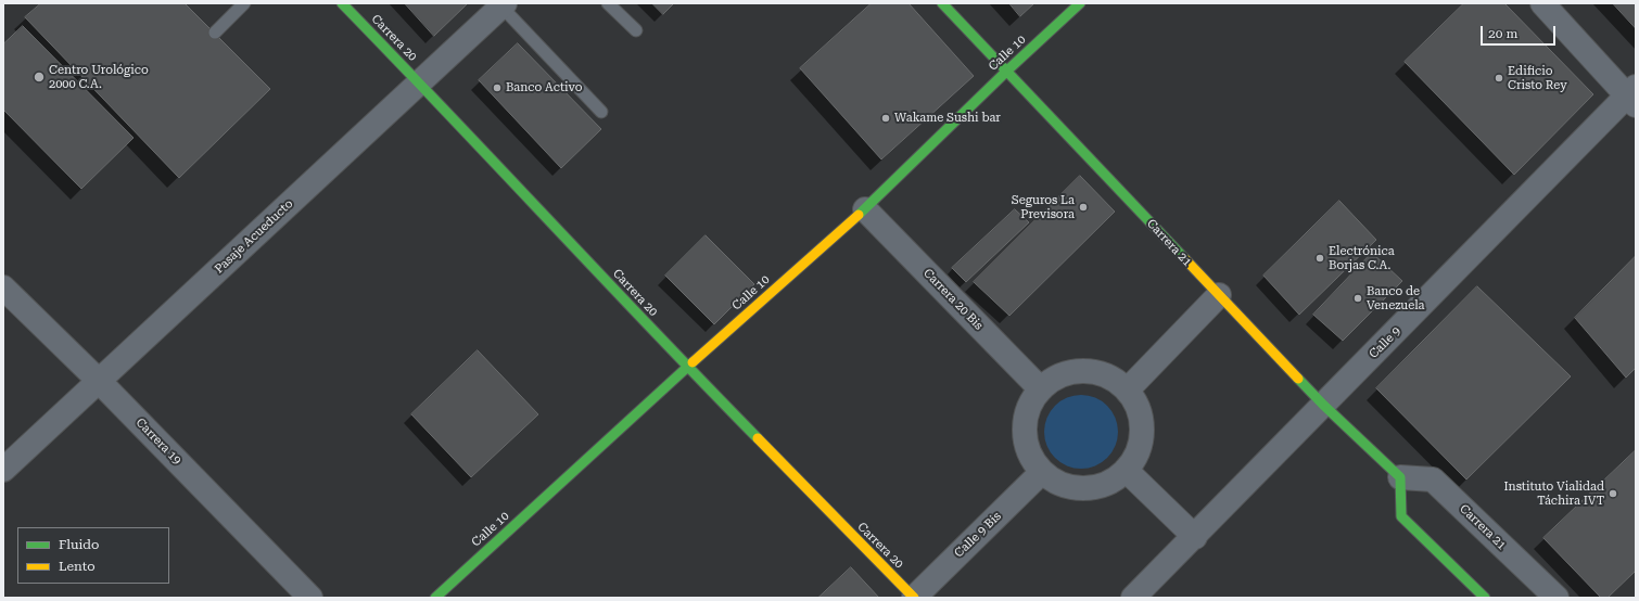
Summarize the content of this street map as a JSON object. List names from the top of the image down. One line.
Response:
{"streets":{"street":["Carrera 20","Calle 10","Pasaje Acueducto","Carrera 21","Carrera 20 Bis","Calle 9","Carrera 19","Calle 9 Bis"]},"crossings":[["Carrera 20","Calle 10"],["Carrera 20","Pasaje Acueducto"],["Carrera 20","Calle 9 Bis"],["Calle 10","Carrera 21"],["Calle 10","Carrera 20 Bis"],["Pasaje Acueducto","Carrera 19"],["Carrera 21","Calle 9"],["Carrera 20 Bis","Calle 9 Bis"]],"places":["Centro Urológico 2000 C.A.","Edificio Cristo Rey","Banco Activo","Wakame Sushi bar","Seguros La Previsora","Electrónica Borjas C.A.","Banco de Venezuela","Instituto Vialidad Táchira IVT"],"legend":["Fluido","Lento"],"scale_bar":"20 m"}
